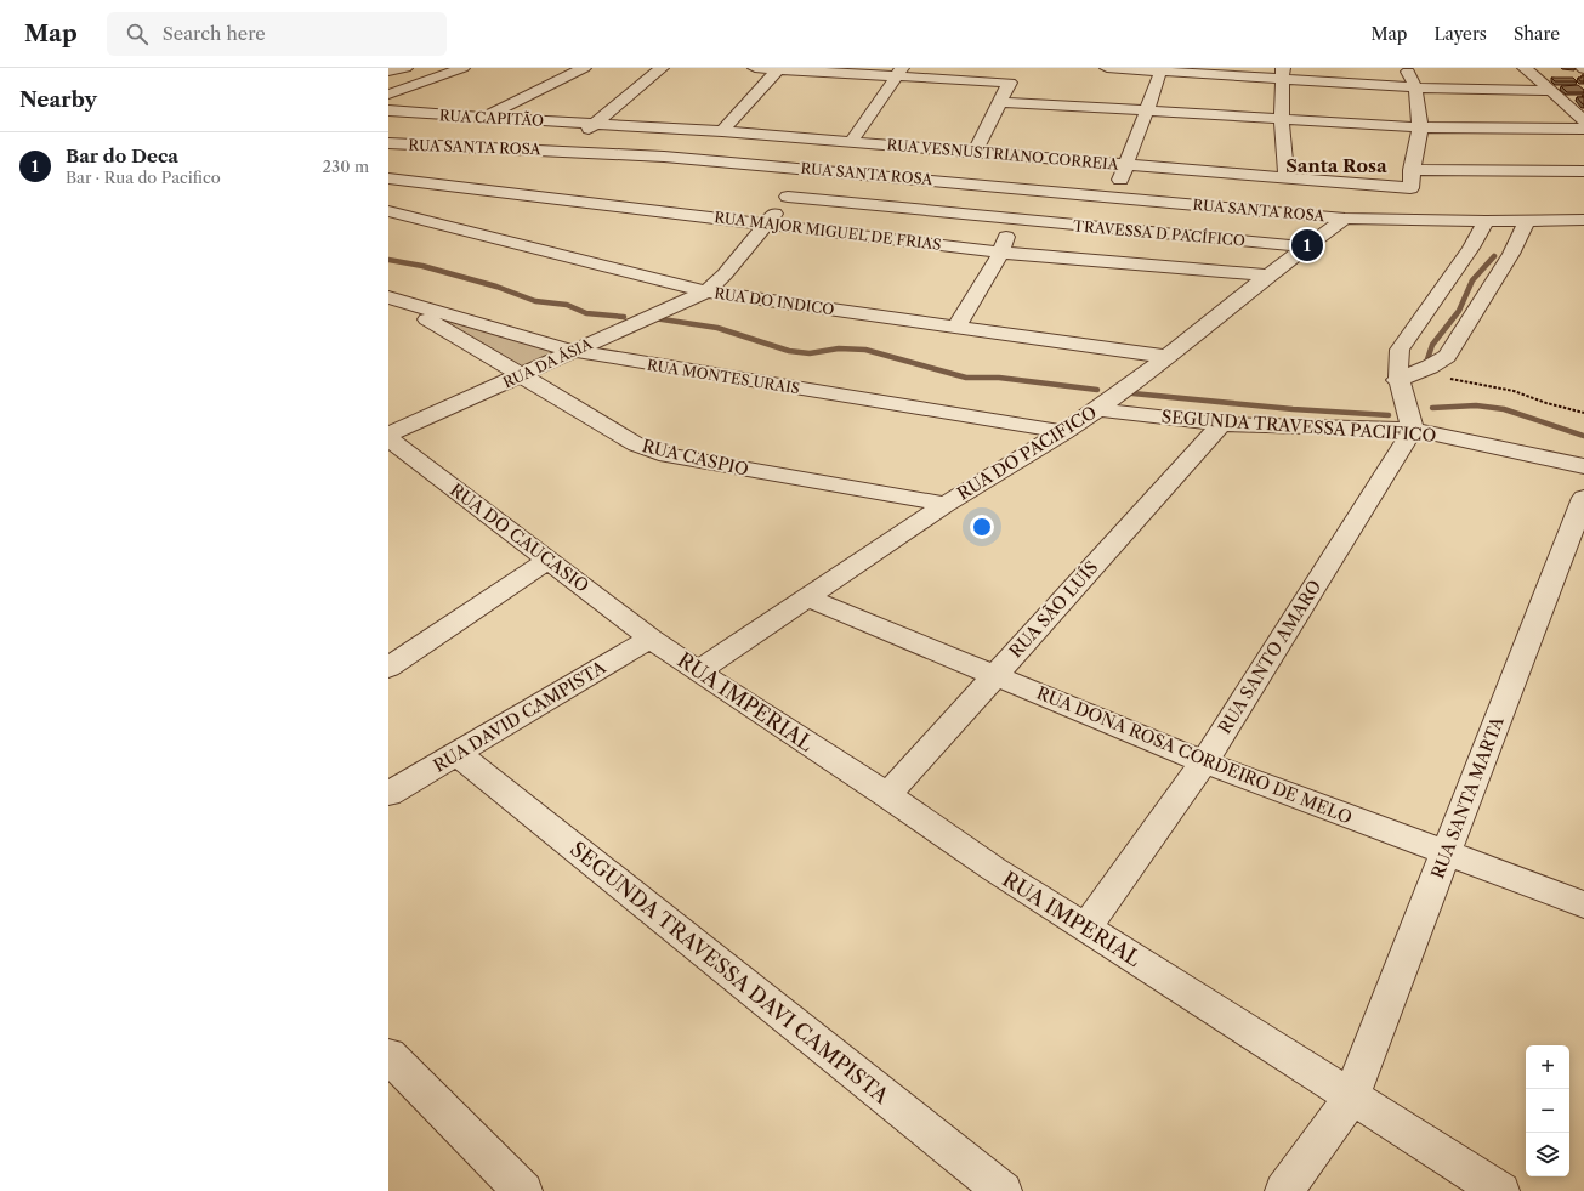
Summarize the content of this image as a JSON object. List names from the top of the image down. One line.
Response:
{"streets":{"street":["RUA CAPITÃO","RUA SANTA ROSA","RUA VESNUSTRIANO CORREIA","RUA MAJOR MIGUEL DE FRIAS","TRAVESSA D PACÍFICO","RUA DO INDICO","RUA DA ÁSIA","RUA MONTES URAIS","SEGUNDA TRAVESSA PACIFICO","RUA DO PACIFICO","RUA CASPIO","RUA DO CAUCASIO","RUA SÃO LUÍS","RUA SANTO AMARO","RUA IMPERIAL","RUA DAVID CAMPISTA","RUA DONA ROSA CORDEIRO DE MELO","RUA SANTA MARTA","SEGUNDA TRAVESSA DAVI CAMPISTA"]},"crossings":[["RUA CAPITÃO","RUA VESNUSTRIANO CORREIA"],["RUA SANTA ROSA","RUA DO PACIFICO"],["RUA MAJOR MIGUEL DE FRIAS","RUA DO PACIFICO"],["TRAVESSA D PACÍFICO","RUA DO PACIFICO"],["RUA DO INDICO","RUA DA ÁSIA"],["RUA DO INDICO","RUA DO PACIFICO"],["RUA DA ÁSIA","RUA MONTES URAIS"],["RUA DA ÁSIA","RUA CASPIO"],["RUA MONTES URAIS","RUA DO PACIFICO"],["RUA MONTES URAIS","RUA CASPIO"],["SEGUNDA TRAVESSA PACIFICO","RUA DO PACIFICO"],["SEGUNDA TRAVESSA PACIFICO","RUA SÃO LUÍS"],["SEGUNDA TRAVESSA PACIFICO","RUA SANTO AMARO"],["RUA DO PACIFICO","RUA CASPIO"],["RUA DO PACIFICO","RUA IMPERIAL"],["RUA DO PACIFICO","RUA DONA ROSA CORDEIRO DE MELO"],["RUA DO CAUCASIO","RUA IMPERIAL"],["RUA DO CAUCASIO","RUA DAVID CAMPISTA"],["RUA SÃO LUÍS","RUA IMPERIAL"],["RUA SÃO LUÍS","RUA DONA ROSA CORDEIRO DE MELO"],["RUA SANTO AMARO","RUA IMPERIAL"],["RUA SANTO AMARO","RUA DONA ROSA CORDEIRO DE MELO"],["RUA IMPERIAL","RUA DAVID CAMPISTA"],["RUA IMPERIAL","RUA SANTA MARTA"],["RUA DAVID CAMPISTA","SEGUNDA TRAVESSA DAVI CAMPISTA"],["RUA DONA ROSA CORDEIRO DE MELO","RUA SANTA MARTA"]],"districts":["Santa Rosa"],"page":{"header":"Map","search":"Search here","nav":["Map","Layers","Share"],"heading":"Nearby","list":[{"mark":"1","name":"Bar do Deca","note":"Bar · Rua do Pacifico","value":"230 m"}],"pins":"1","map_buttons":["+","−"]}}
